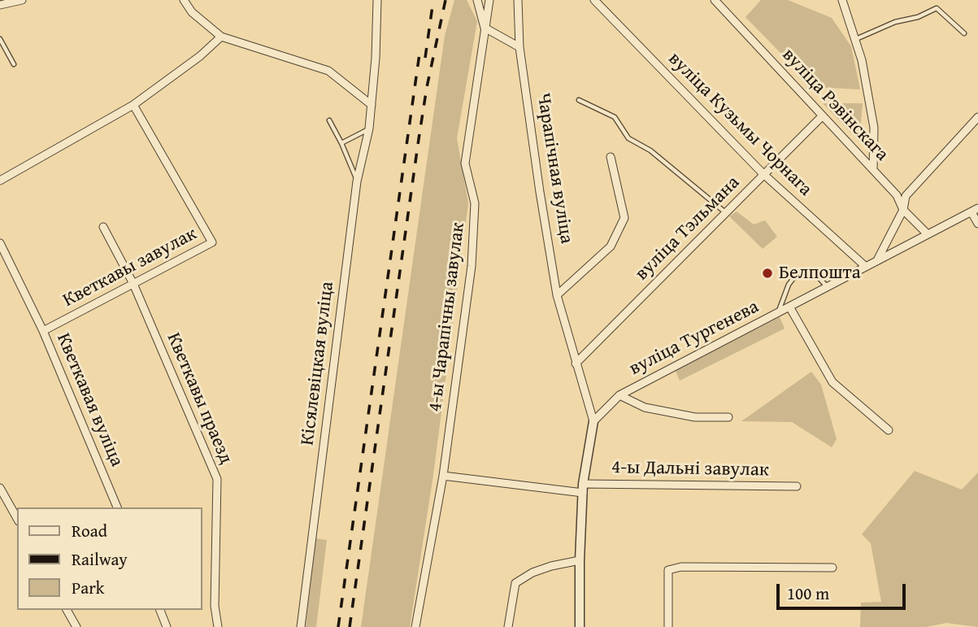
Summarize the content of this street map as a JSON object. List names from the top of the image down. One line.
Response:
{"streets":{"street":["вуліца Рэвінскага","вуліца Кузьмы Чорнага","Чарапічная вуліца","вуліца Тэльмана","Кветкавы завулак","4-ы Чарапічны завулак","вуліца Тургенева","Кісялевіцкая вуліца","Кветкавы праезд","Кветкавая вуліца","4-ы Дальні завулак"]},"crossings":[["вуліца Рэвінскага","вуліца Тэльмана"],["вуліца Рэвінскага","вуліца Тургенева"],["вуліца Кузьмы Чорнага","вуліца Тэльмана"],["вуліца Кузьмы Чорнага","вуліца Тургенева"],["Чарапічная вуліца","вуліца Тэльмана"],["Чарапічная вуліца","вуліца Тургенева"],["Чарапічная вуліца","4-ы Дальні завулак"],["Кветкавы завулак","Кветкавы праезд"],["Кветкавы завулак","Кветкавая вуліца"]],"places":["Белпошта"],"legend":["Road","Railway","Park"],"scale_bar":"100 m"}
